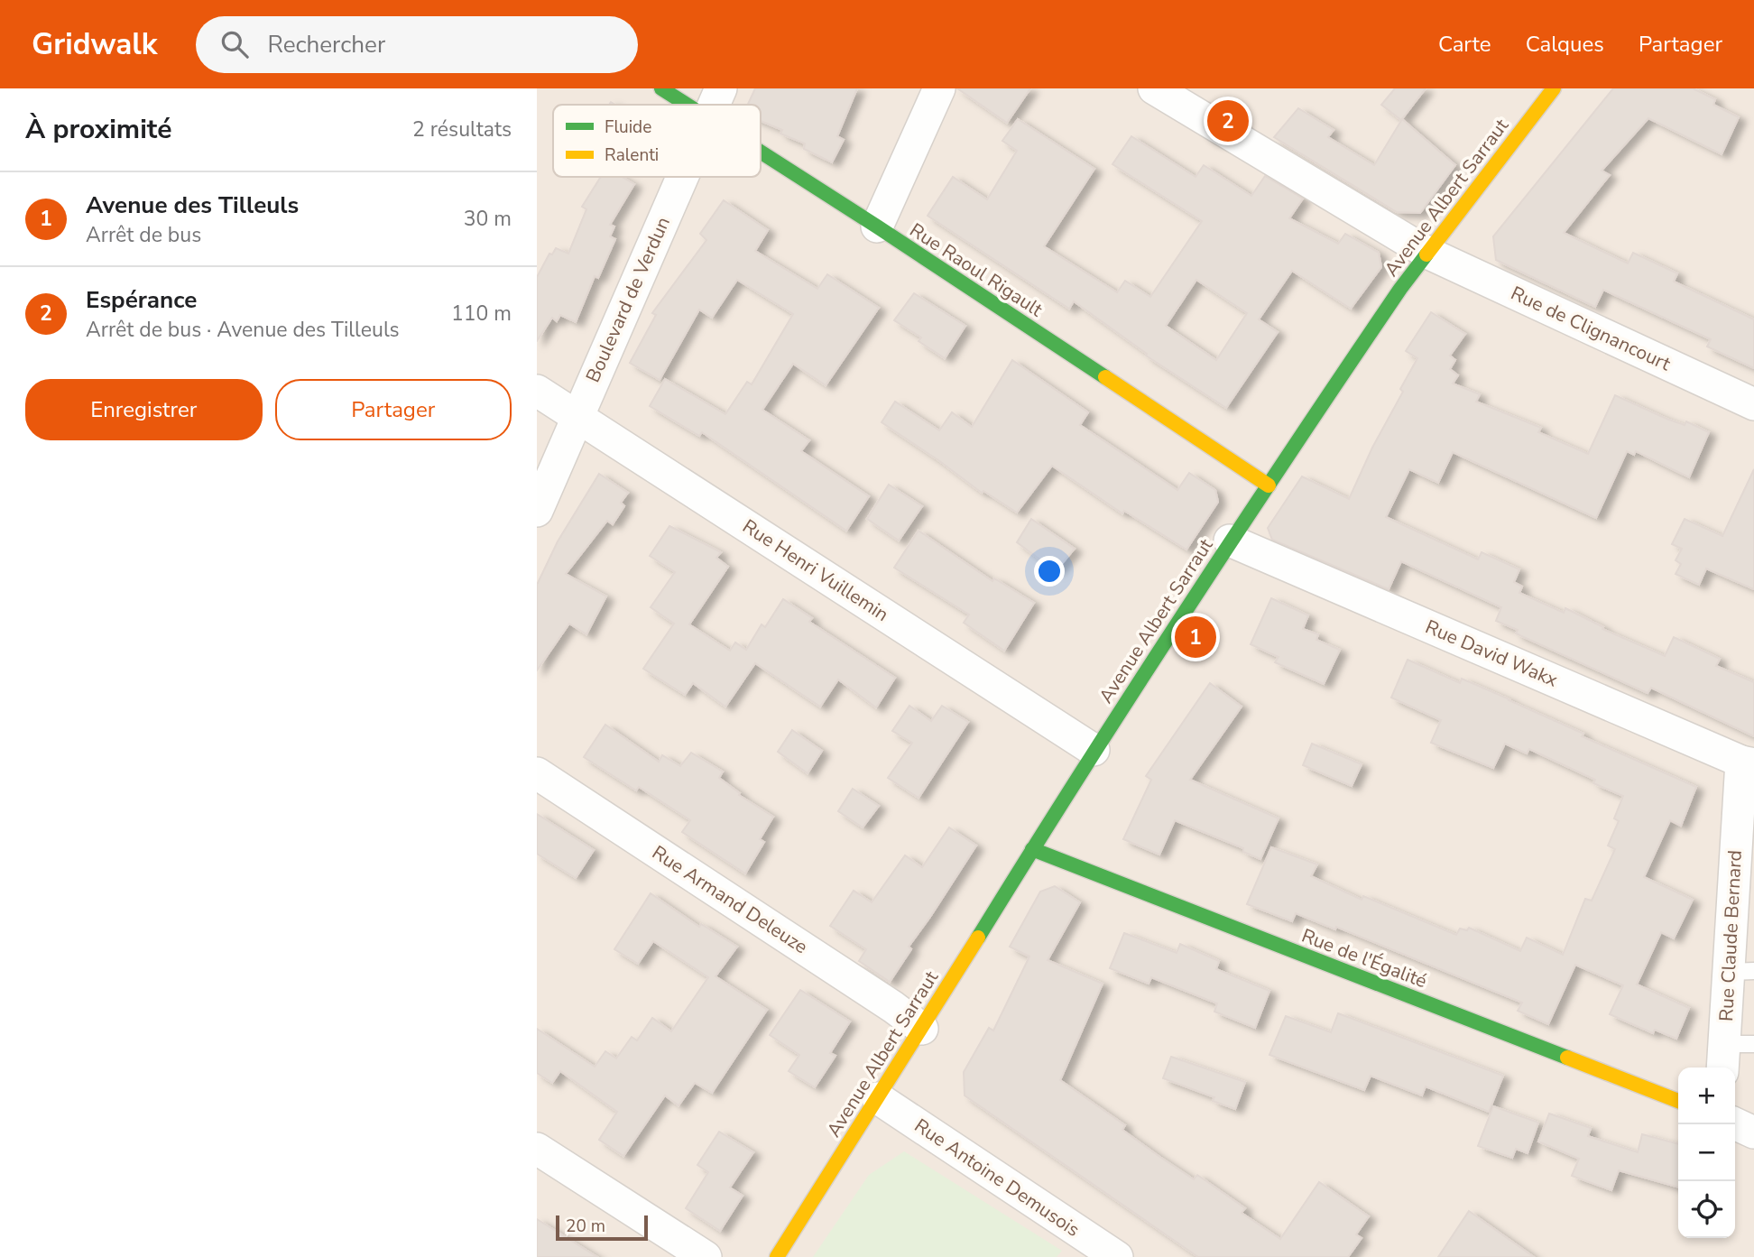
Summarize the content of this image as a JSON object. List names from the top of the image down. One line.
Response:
{"streets":{"street":["Avenue Albert Sarraut","Rue Raoul Rigault","Boulevard de Verdun","Rue de Clignancourt","Rue Henri Vuillemin","Rue David Wakx","Rue Armand Deleuze","Rue Claude Bernard","Rue de l'Égalité","Rue Antoine Demusois"]},"crossings":[["Avenue Albert Sarraut","Rue Raoul Rigault"],["Avenue Albert Sarraut","Rue de Clignancourt"],["Avenue Albert Sarraut","Rue Henri Vuillemin"],["Avenue Albert Sarraut","Rue David Wakx"],["Avenue Albert Sarraut","Rue Armand Deleuze"],["Avenue Albert Sarraut","Rue de l'Égalité"],["Avenue Albert Sarraut","Rue Antoine Demusois"],["Boulevard de Verdun","Rue Henri Vuillemin"],["Rue David Wakx","Rue Claude Bernard"]],"legend":["Fluide","Ralenti"],"scale_bar":"20 m","page":{"header":"Gridwalk","search":"Rechercher","nav":["Carte","Calques","Partager"],"heading":["À proximité","2 résultats"],"pins":["2","1"],"list":[{"mark":"1","name":"Avenue des Tilleuls","note":"Arrêt de bus","value":"30 m"},{"mark":"2","name":"Espérance","note":"Arrêt de bus · Avenue des Tilleuls","value":"110 m"}],"buttons":["Enregistrer","Partager"],"map_buttons":["+","−"],"scale":"20 m"}}
